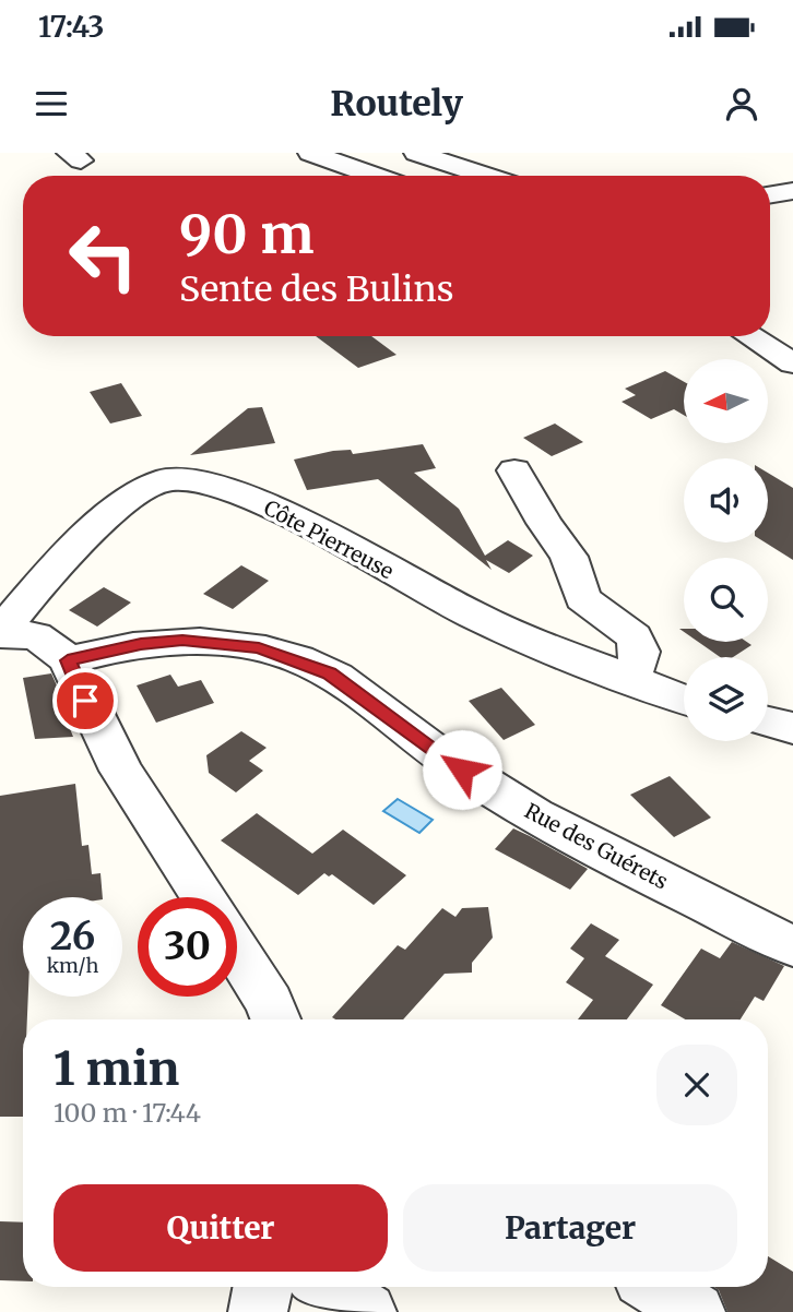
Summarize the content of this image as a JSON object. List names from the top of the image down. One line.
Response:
{"streets":{"street":["Côte Pierreuse","Rue des Guérets"]},"north":"left","page":{"status":"17:43","header":"Routely","turn":["90 m","Sente des Bulins"],"speed":"26 km/h","limit":"30","heading":["1 min","100 m · 17:44"],"buttons":["Quitter","Partager"]}}
